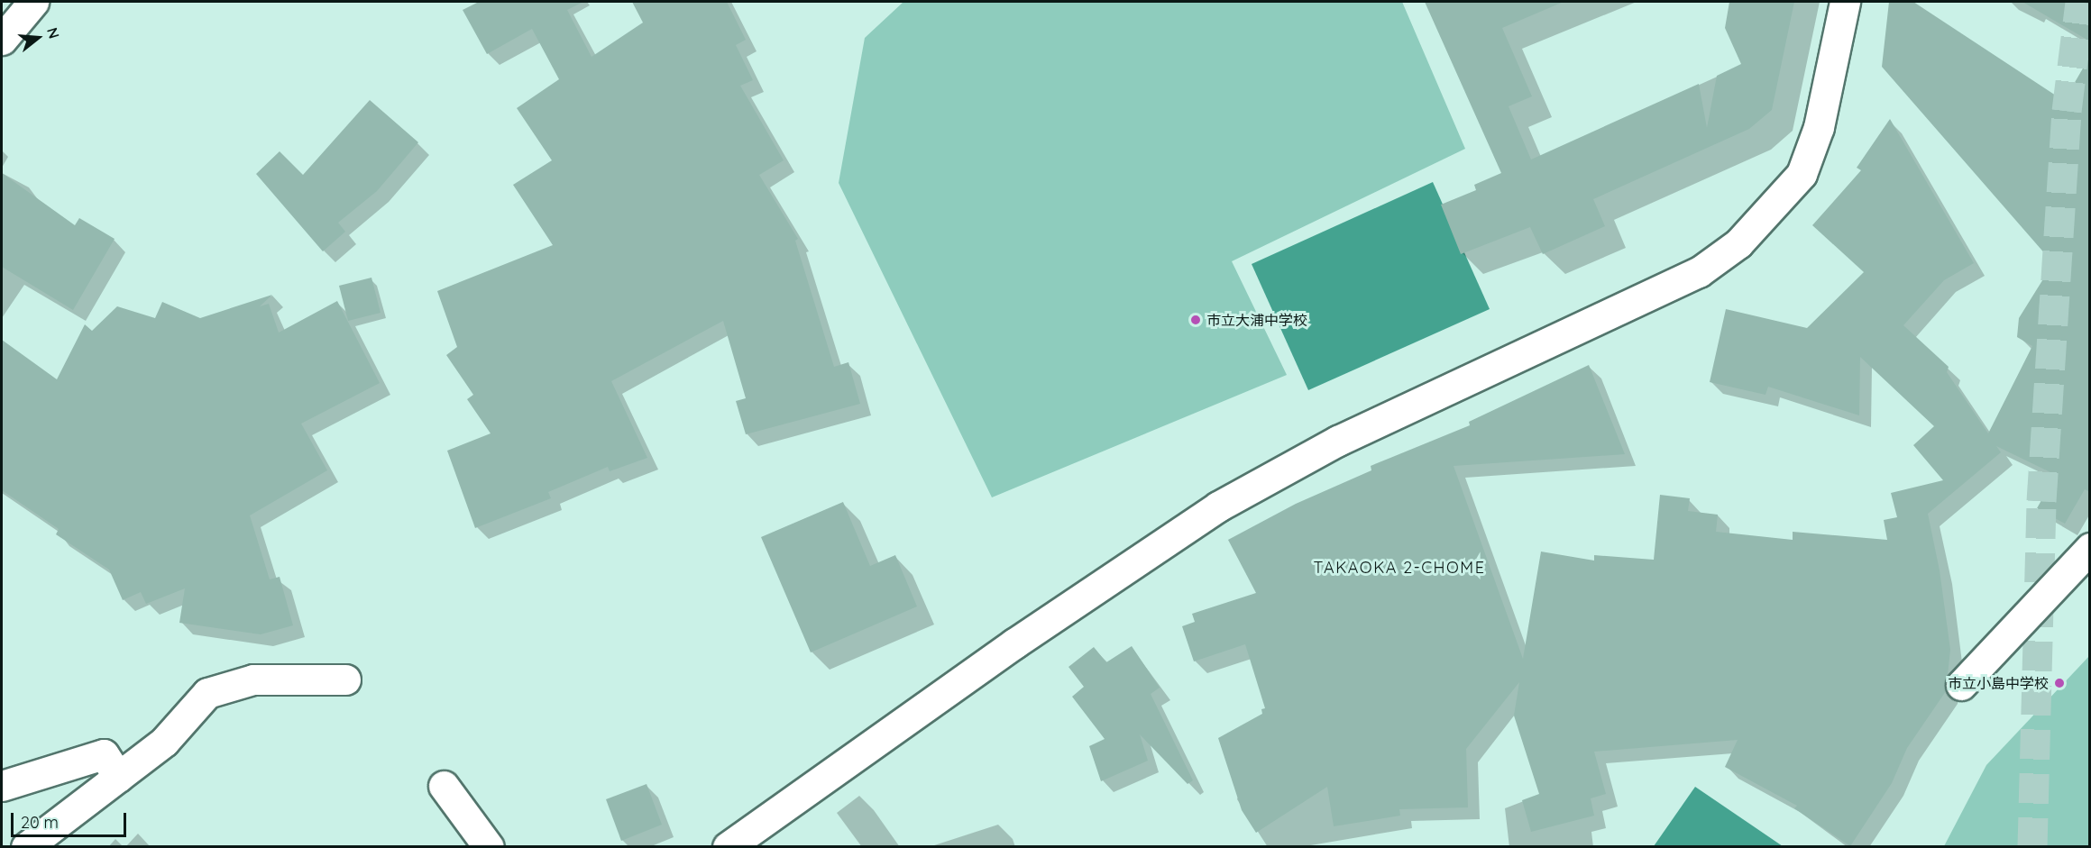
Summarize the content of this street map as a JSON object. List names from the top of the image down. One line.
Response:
{"districts":["TAKAOKA 2-CHOME"],"places":["市立大浦中学校","市立小島中学校"],"scale_bar":"20 m","north":"right"}
